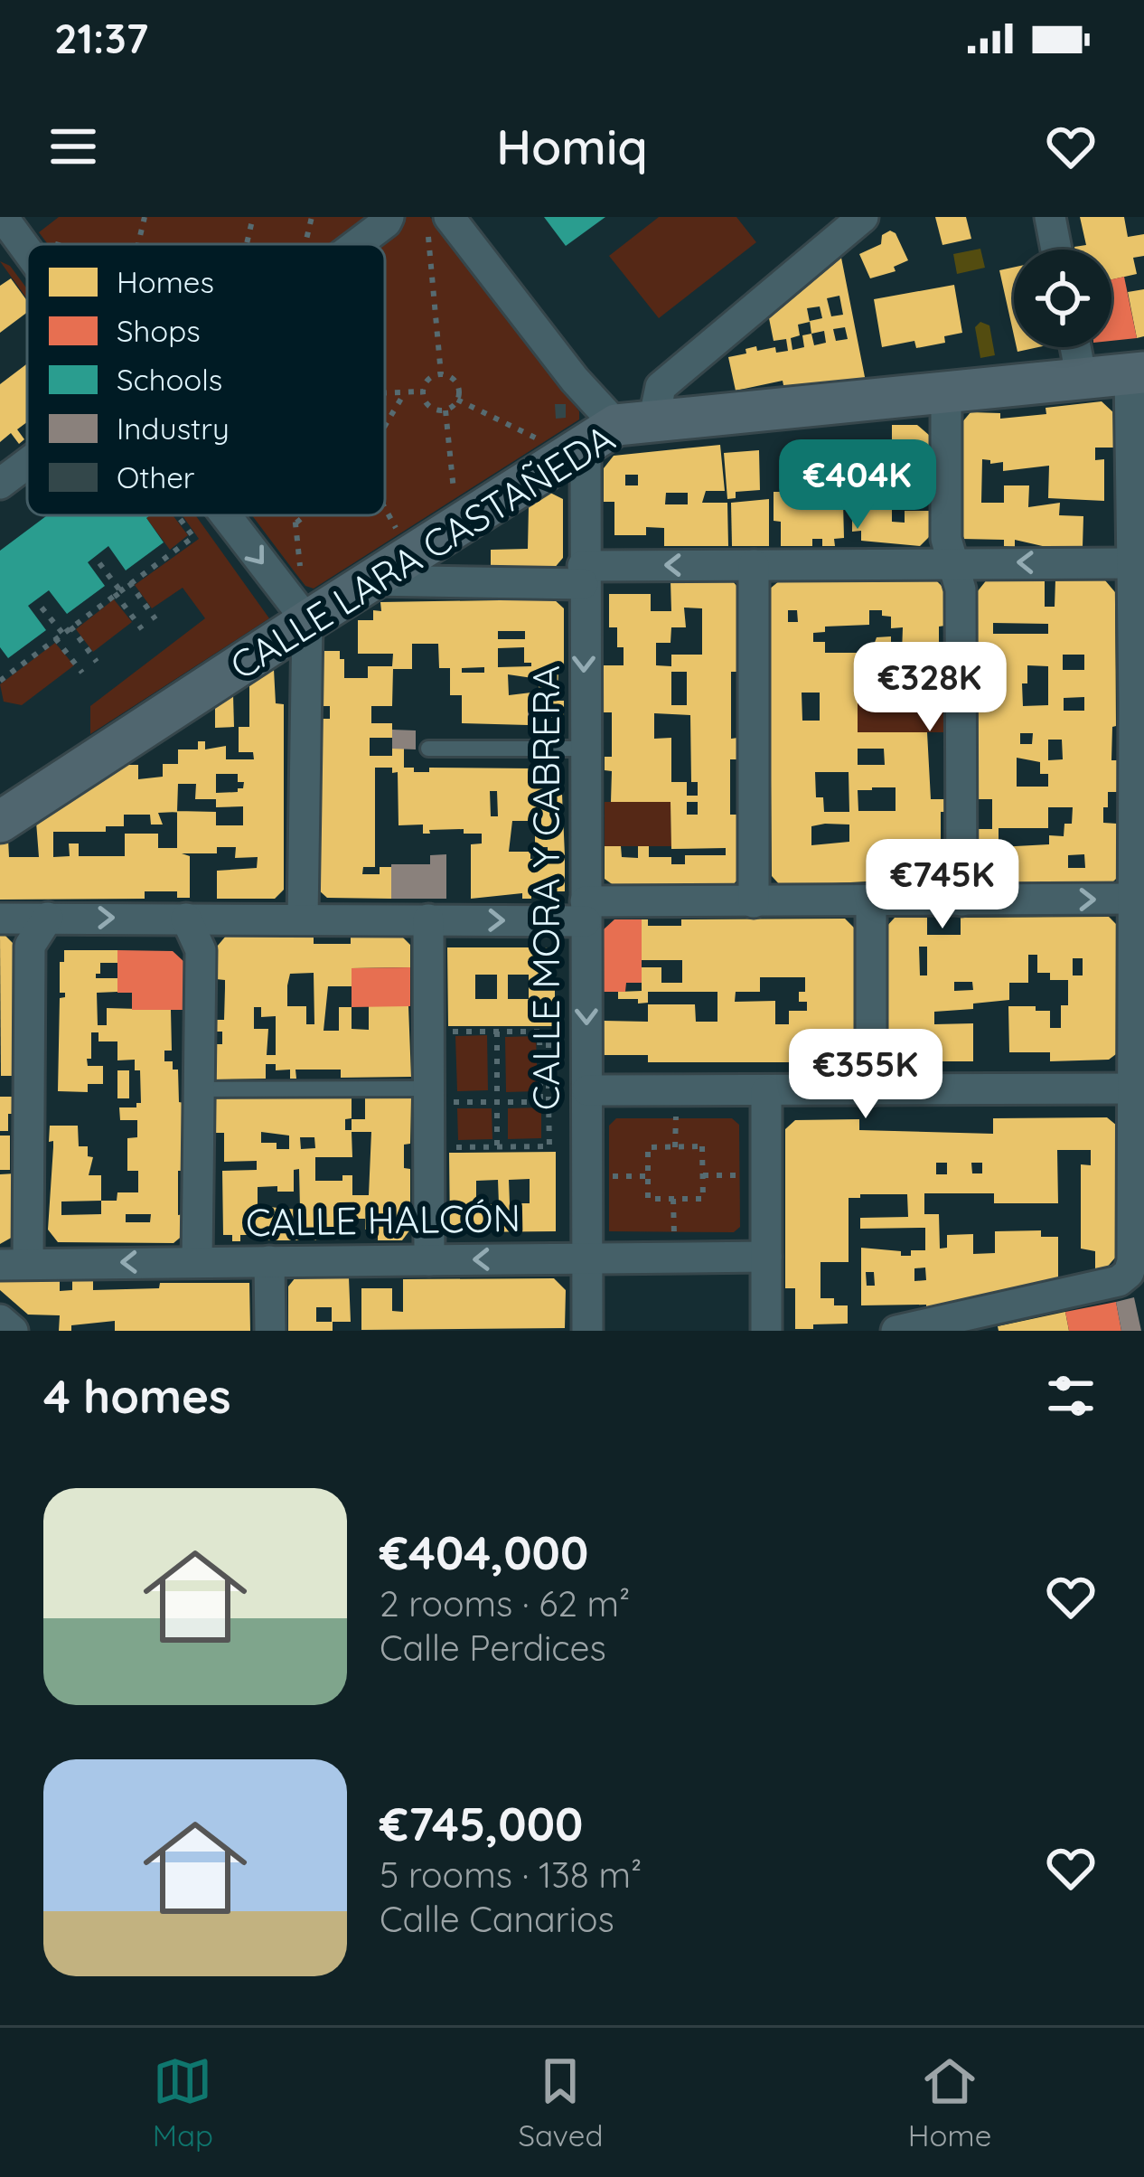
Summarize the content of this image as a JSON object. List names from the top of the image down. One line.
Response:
{"streets":{"street":["CALLE LARA CASTAÑEDA","CALLE MORA Y CABRERA","CALLE HALCÓN"]},"crossings":[["CALLE LARA CASTAÑEDA","CALLE MORA Y CABRERA"],["CALLE MORA Y CABRERA","CALLE HALCÓN"]],"one_way":["CALLE HALCÓN"],"legend":["Homes","Shops","Schools","Industry","Other"],"page":{"status":"21:37","header":"Homiq","price":["€404K","€328K","€745K","€355K"],"heading":"4 homes","list":[{"name":"€404,000","note":"2 rooms · 62 m² · Calle Perdices"},{"name":"€745,000","note":"5 rooms · 138 m² · Calle Canarios"}],"tabs":["Map","Saved","Home"]}}
